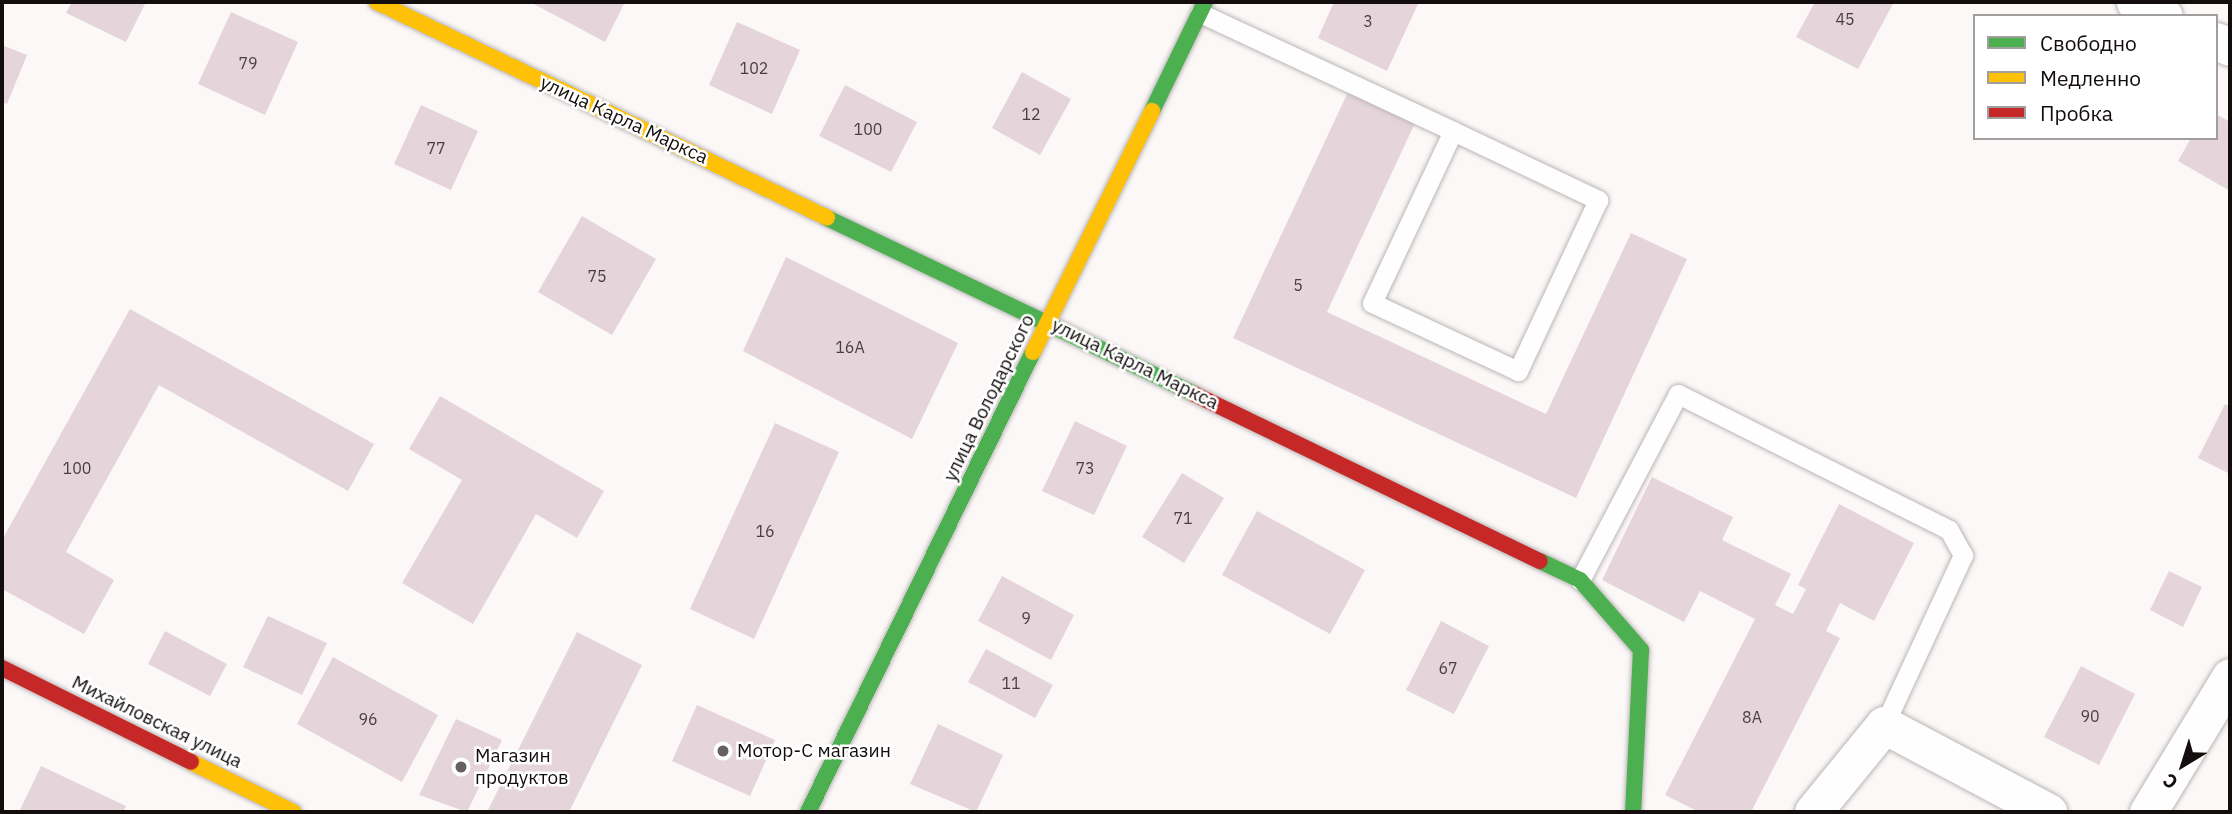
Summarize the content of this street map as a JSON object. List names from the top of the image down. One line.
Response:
{"streets":{"street":["улица Карла Маркса","улица Володарского","Михайловская улица"]},"crossings":[["улица Карла Маркса","улица Володарского"]],"places":["Мотор-С магазин","Магазин продуктов"],"house_numbers":["45","3","79","102","12","100","77","75","5","16А","100","73","71","16","9","67","11","90","8А","96"],"legend":["Свободно","Медленно","Пробка"],"north":"bottom left"}
